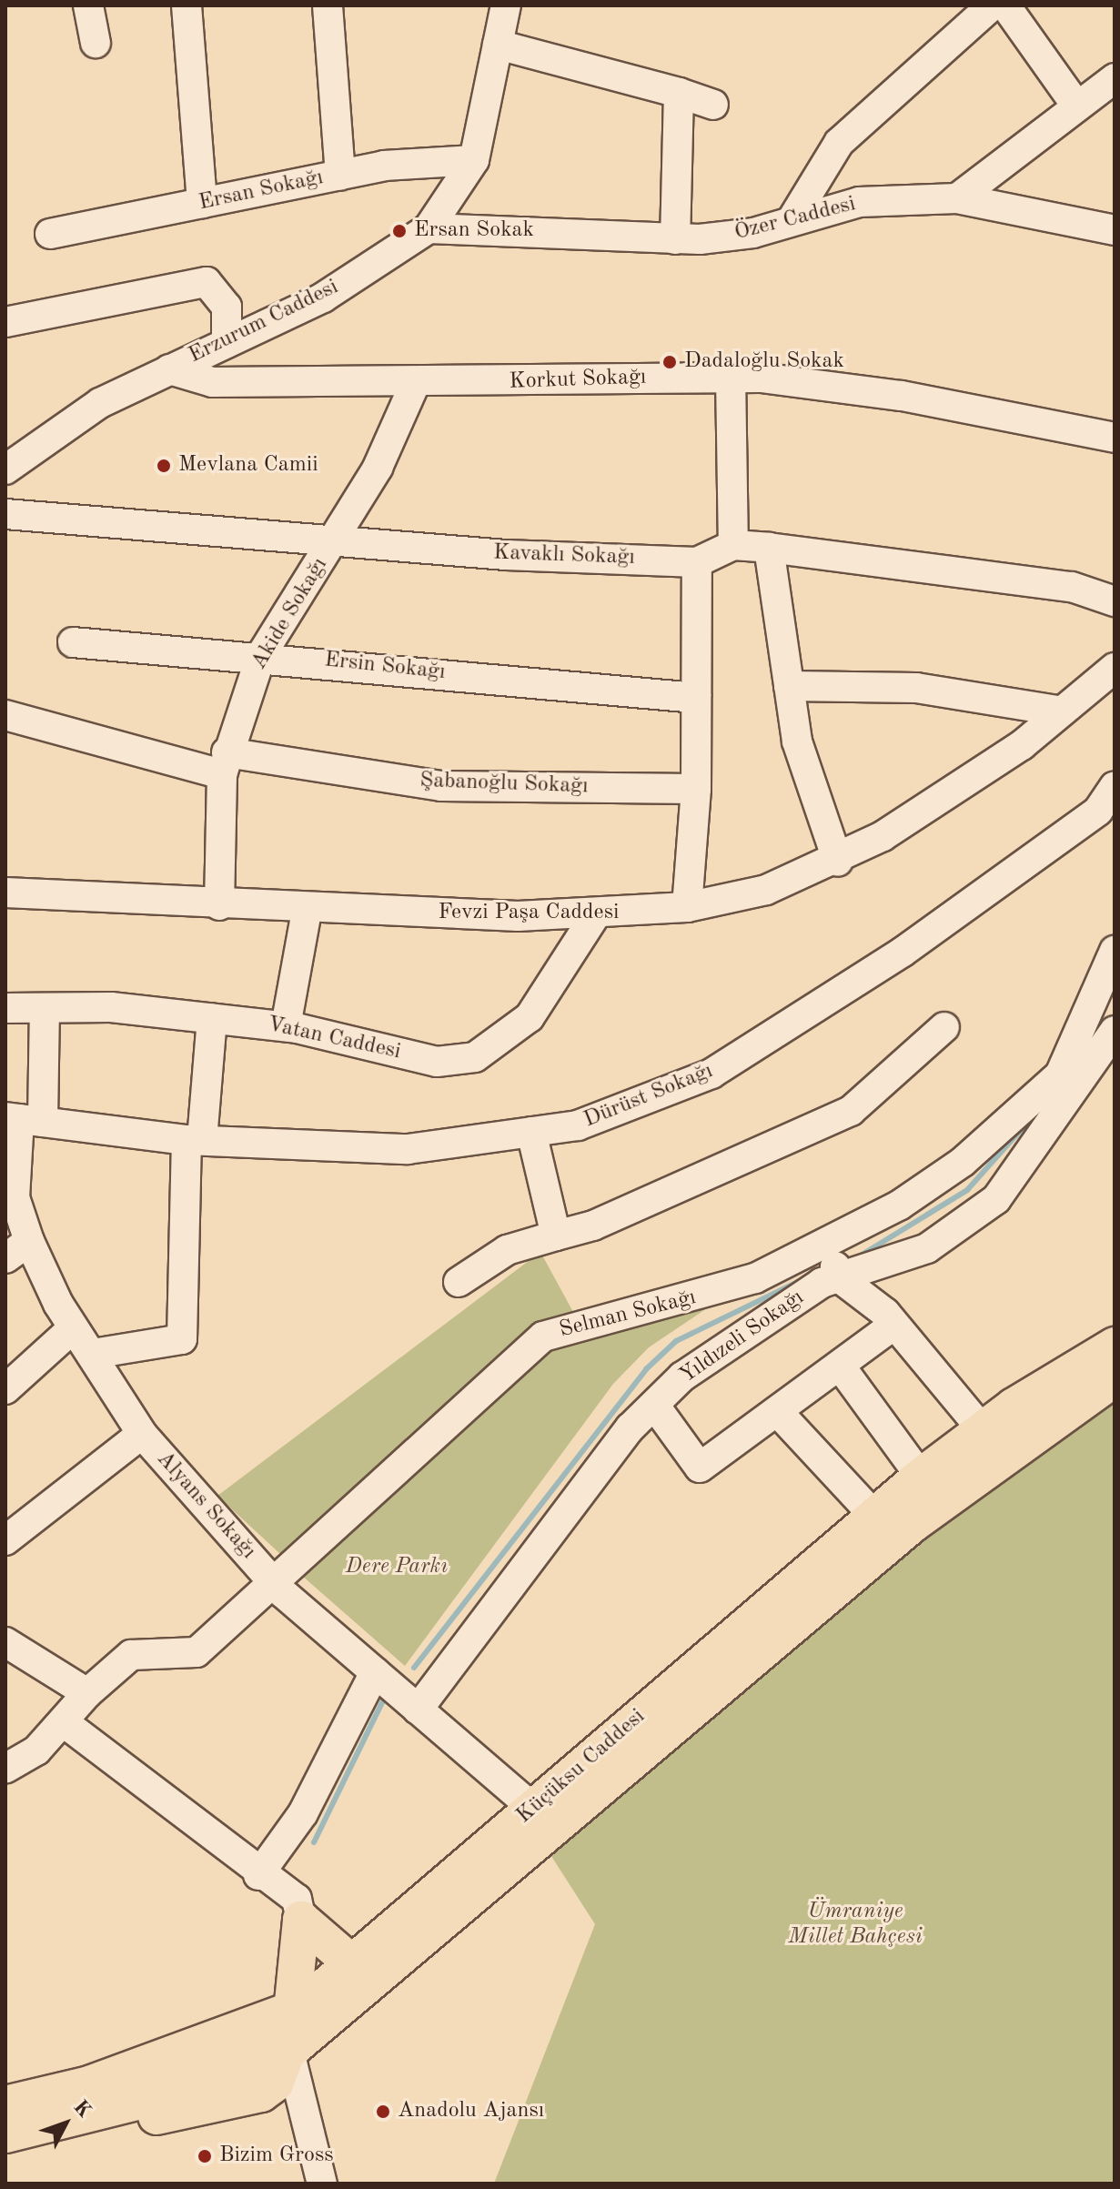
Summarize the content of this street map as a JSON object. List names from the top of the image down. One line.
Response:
{"streets":{"main road":["Küçüksu Caddesi"],"street":["Ersan Sokağı","Özer Caddesi","Erzurum Caddesi","Korkut Sokağı","Kavaklı Sokağı","Akide Sokağı","Ersin Sokağı","Şabanoğlu Sokağı","Fevzi Paşa Caddesi","Vatan Caddesi","Dürüst Sokağı","Selman Sokağı","Yıldızeli Sokağı","Alyans Sokağı"]},"crossings":[["Ersan Sokağı","Erzurum Caddesi"],["Özer Caddesi","Erzurum Caddesi"],["Erzurum Caddesi","Korkut Sokağı"],["Korkut Sokağı","Akide Sokağı"],["Kavaklı Sokağı","Akide Sokağı"],["Akide Sokağı","Ersin Sokağı"],["Akide Sokağı","Şabanoğlu Sokağı"],["Akide Sokağı","Fevzi Paşa Caddesi"],["Fevzi Paşa Caddesi","Vatan Caddesi"],["Vatan Caddesi","Alyans Sokağı"],["Dürüst Sokağı","Alyans Sokağı"],["Selman Sokağı","Alyans Sokağı"],["Yıldızeli Sokağı","Alyans Sokağı"],["Alyans Sokağı","Küçüksu Caddesi"]],"parks":["Dere Parkı","Ümraniye Millet Bahçesi"],"places":["Ersan Sokak","Dadaloğlu Sokak","Mevlana Camii","Anadolu Ajansı","Bizim Gross"],"north":"top right"}
